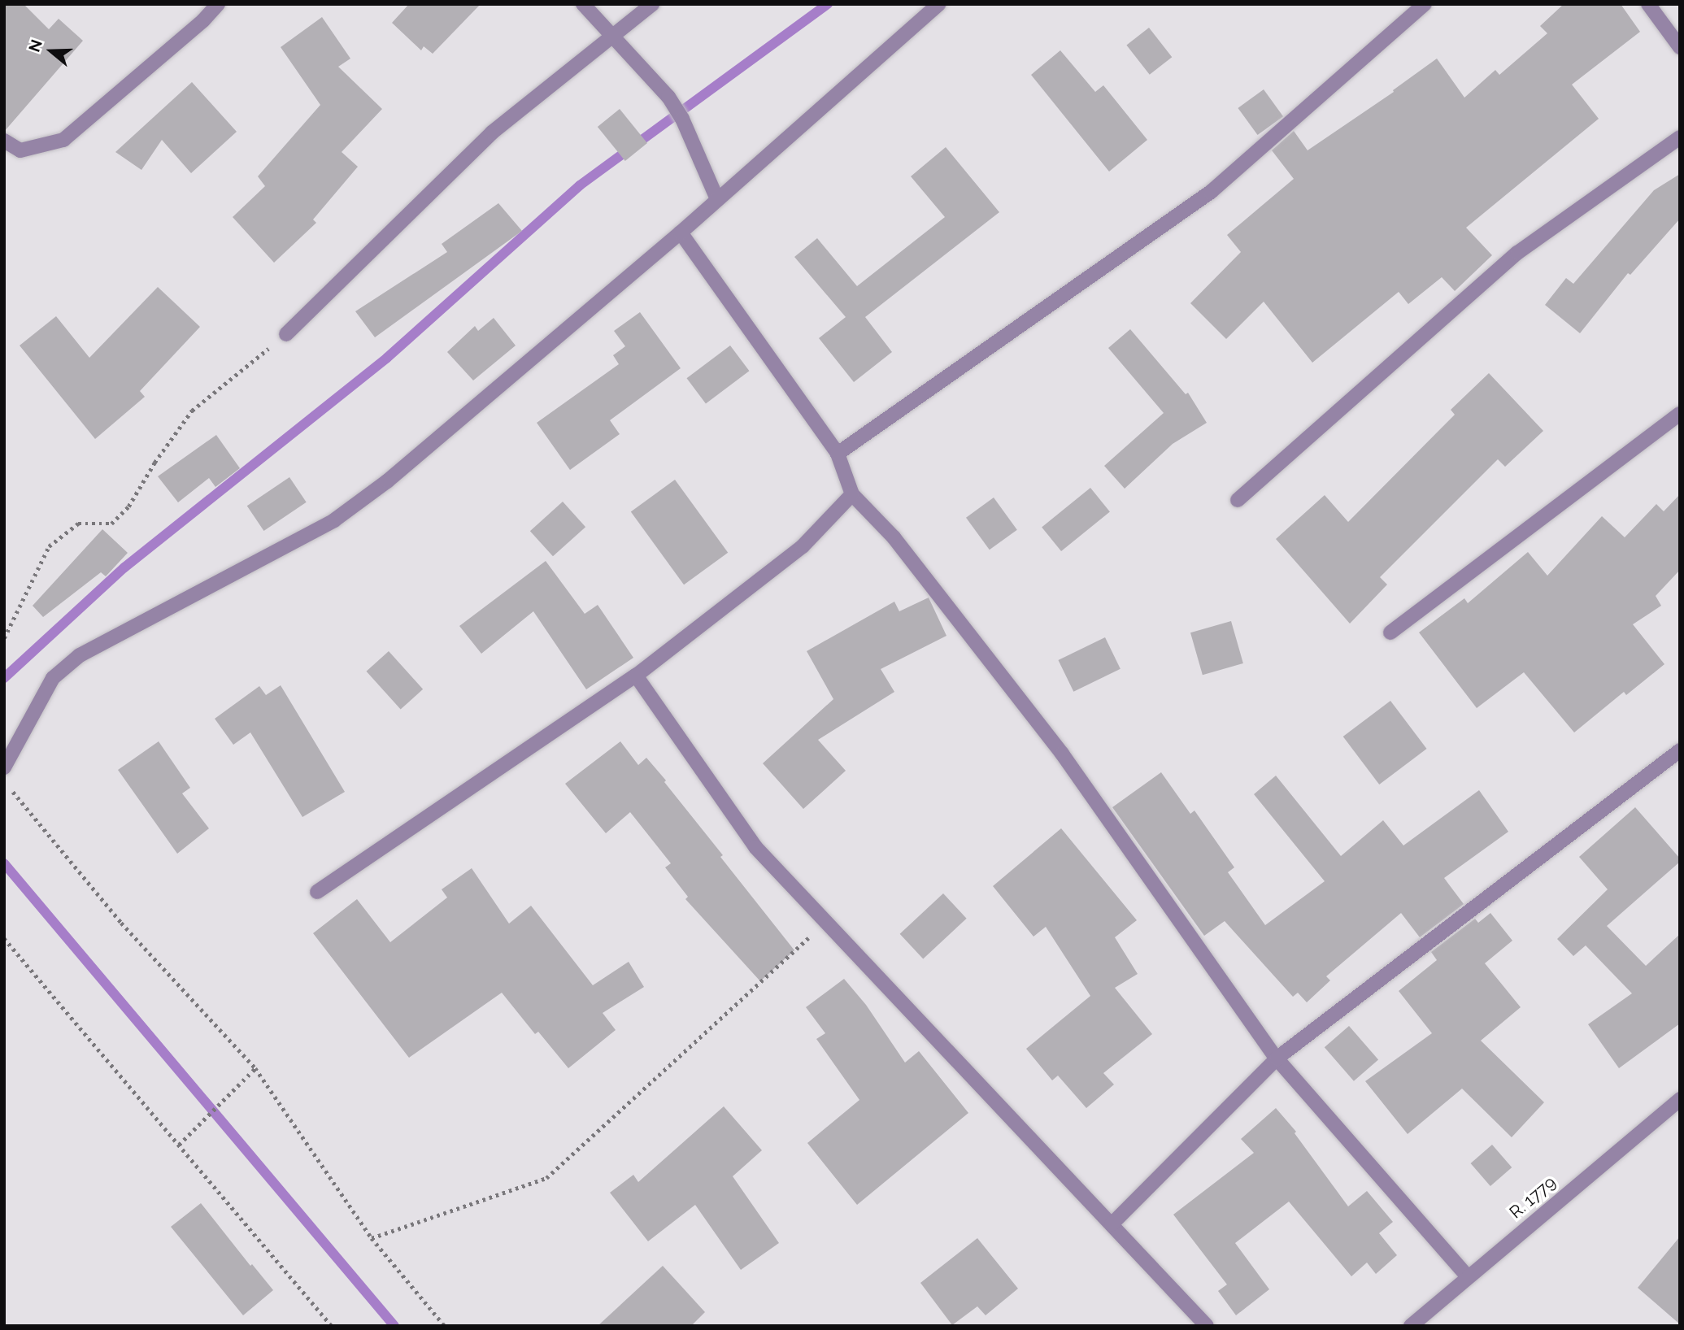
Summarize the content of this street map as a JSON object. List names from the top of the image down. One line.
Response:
{"streets":{"street":["R. 1779"]},"north":"left"}
